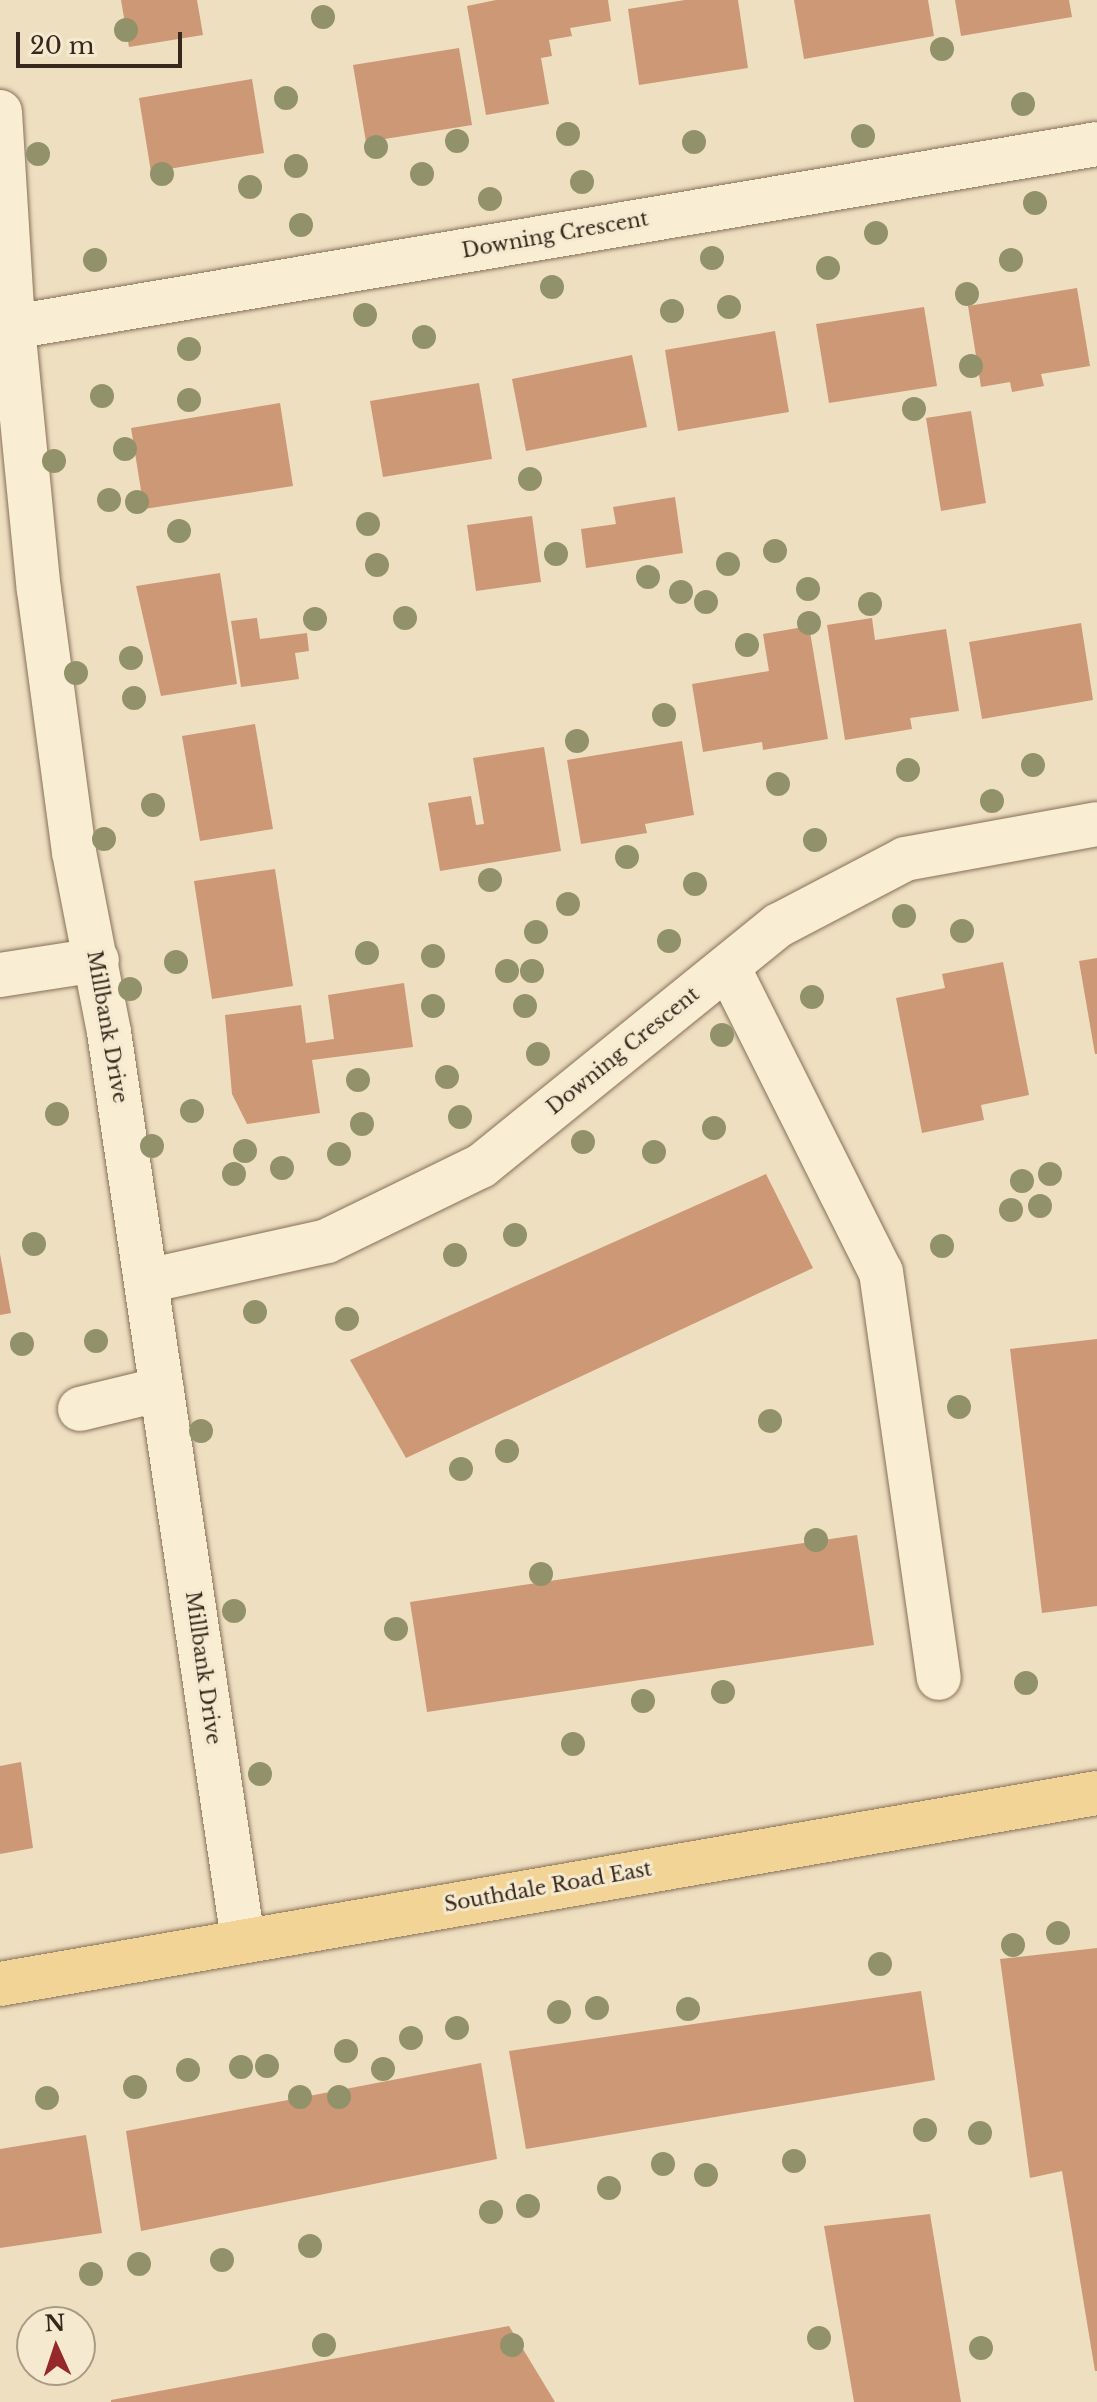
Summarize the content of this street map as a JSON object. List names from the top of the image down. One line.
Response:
{"streets":{"main road":["Southdale Road East"],"street":["Downing Crescent","Millbank Drive"]},"crossings":[["Downing Crescent","Millbank Drive"],["Millbank Drive","Southdale Road East"]],"scale_bar":"20 m","north":"top"}
